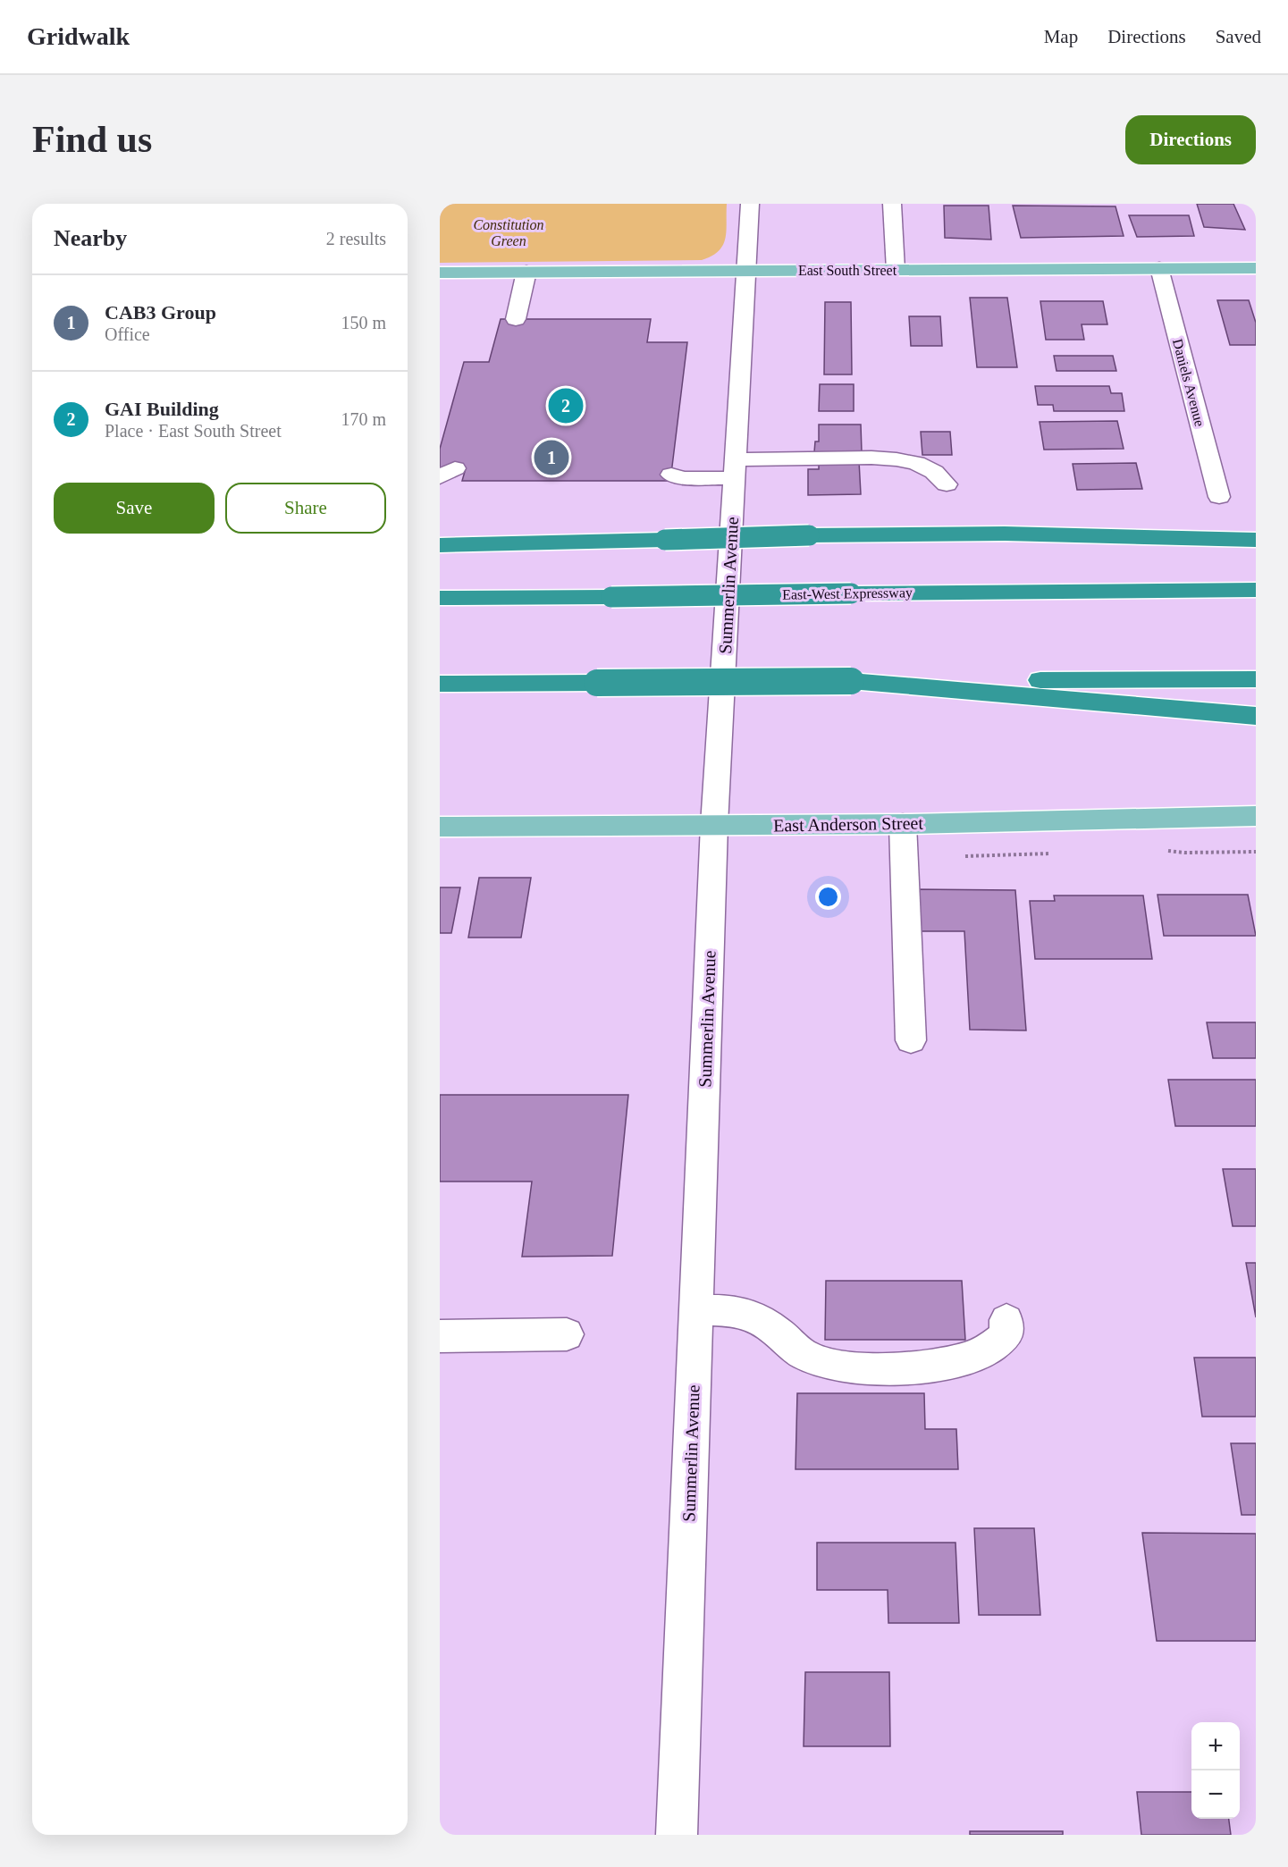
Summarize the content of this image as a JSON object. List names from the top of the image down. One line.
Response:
{"streets":{"highway":["East-West Expressway"],"main road":["East South Street","East Anderson Street"],"street":["Daniels Avenue","Summerlin Avenue"]},"crossings":[["East South Street","Daniels Avenue"],["East South Street","Summerlin Avenue"],["Summerlin Avenue","East Anderson Street"]],"parks":["Constitution Green"],"page":{"header":"Gridwalk","nav":["Map","Directions","Saved"],"buttons":["Directions",["Save","Share"]],"title":"Find us","heading":["Nearby","2 results"],"list":[{"mark":"1","name":"CAB3 Group","note":"Office","value":"150 m"},{"mark":"2","name":"GAI Building","note":"Place · East South Street","value":"170 m"}],"pins":["2","1"],"map_buttons":["+","−"]}}
